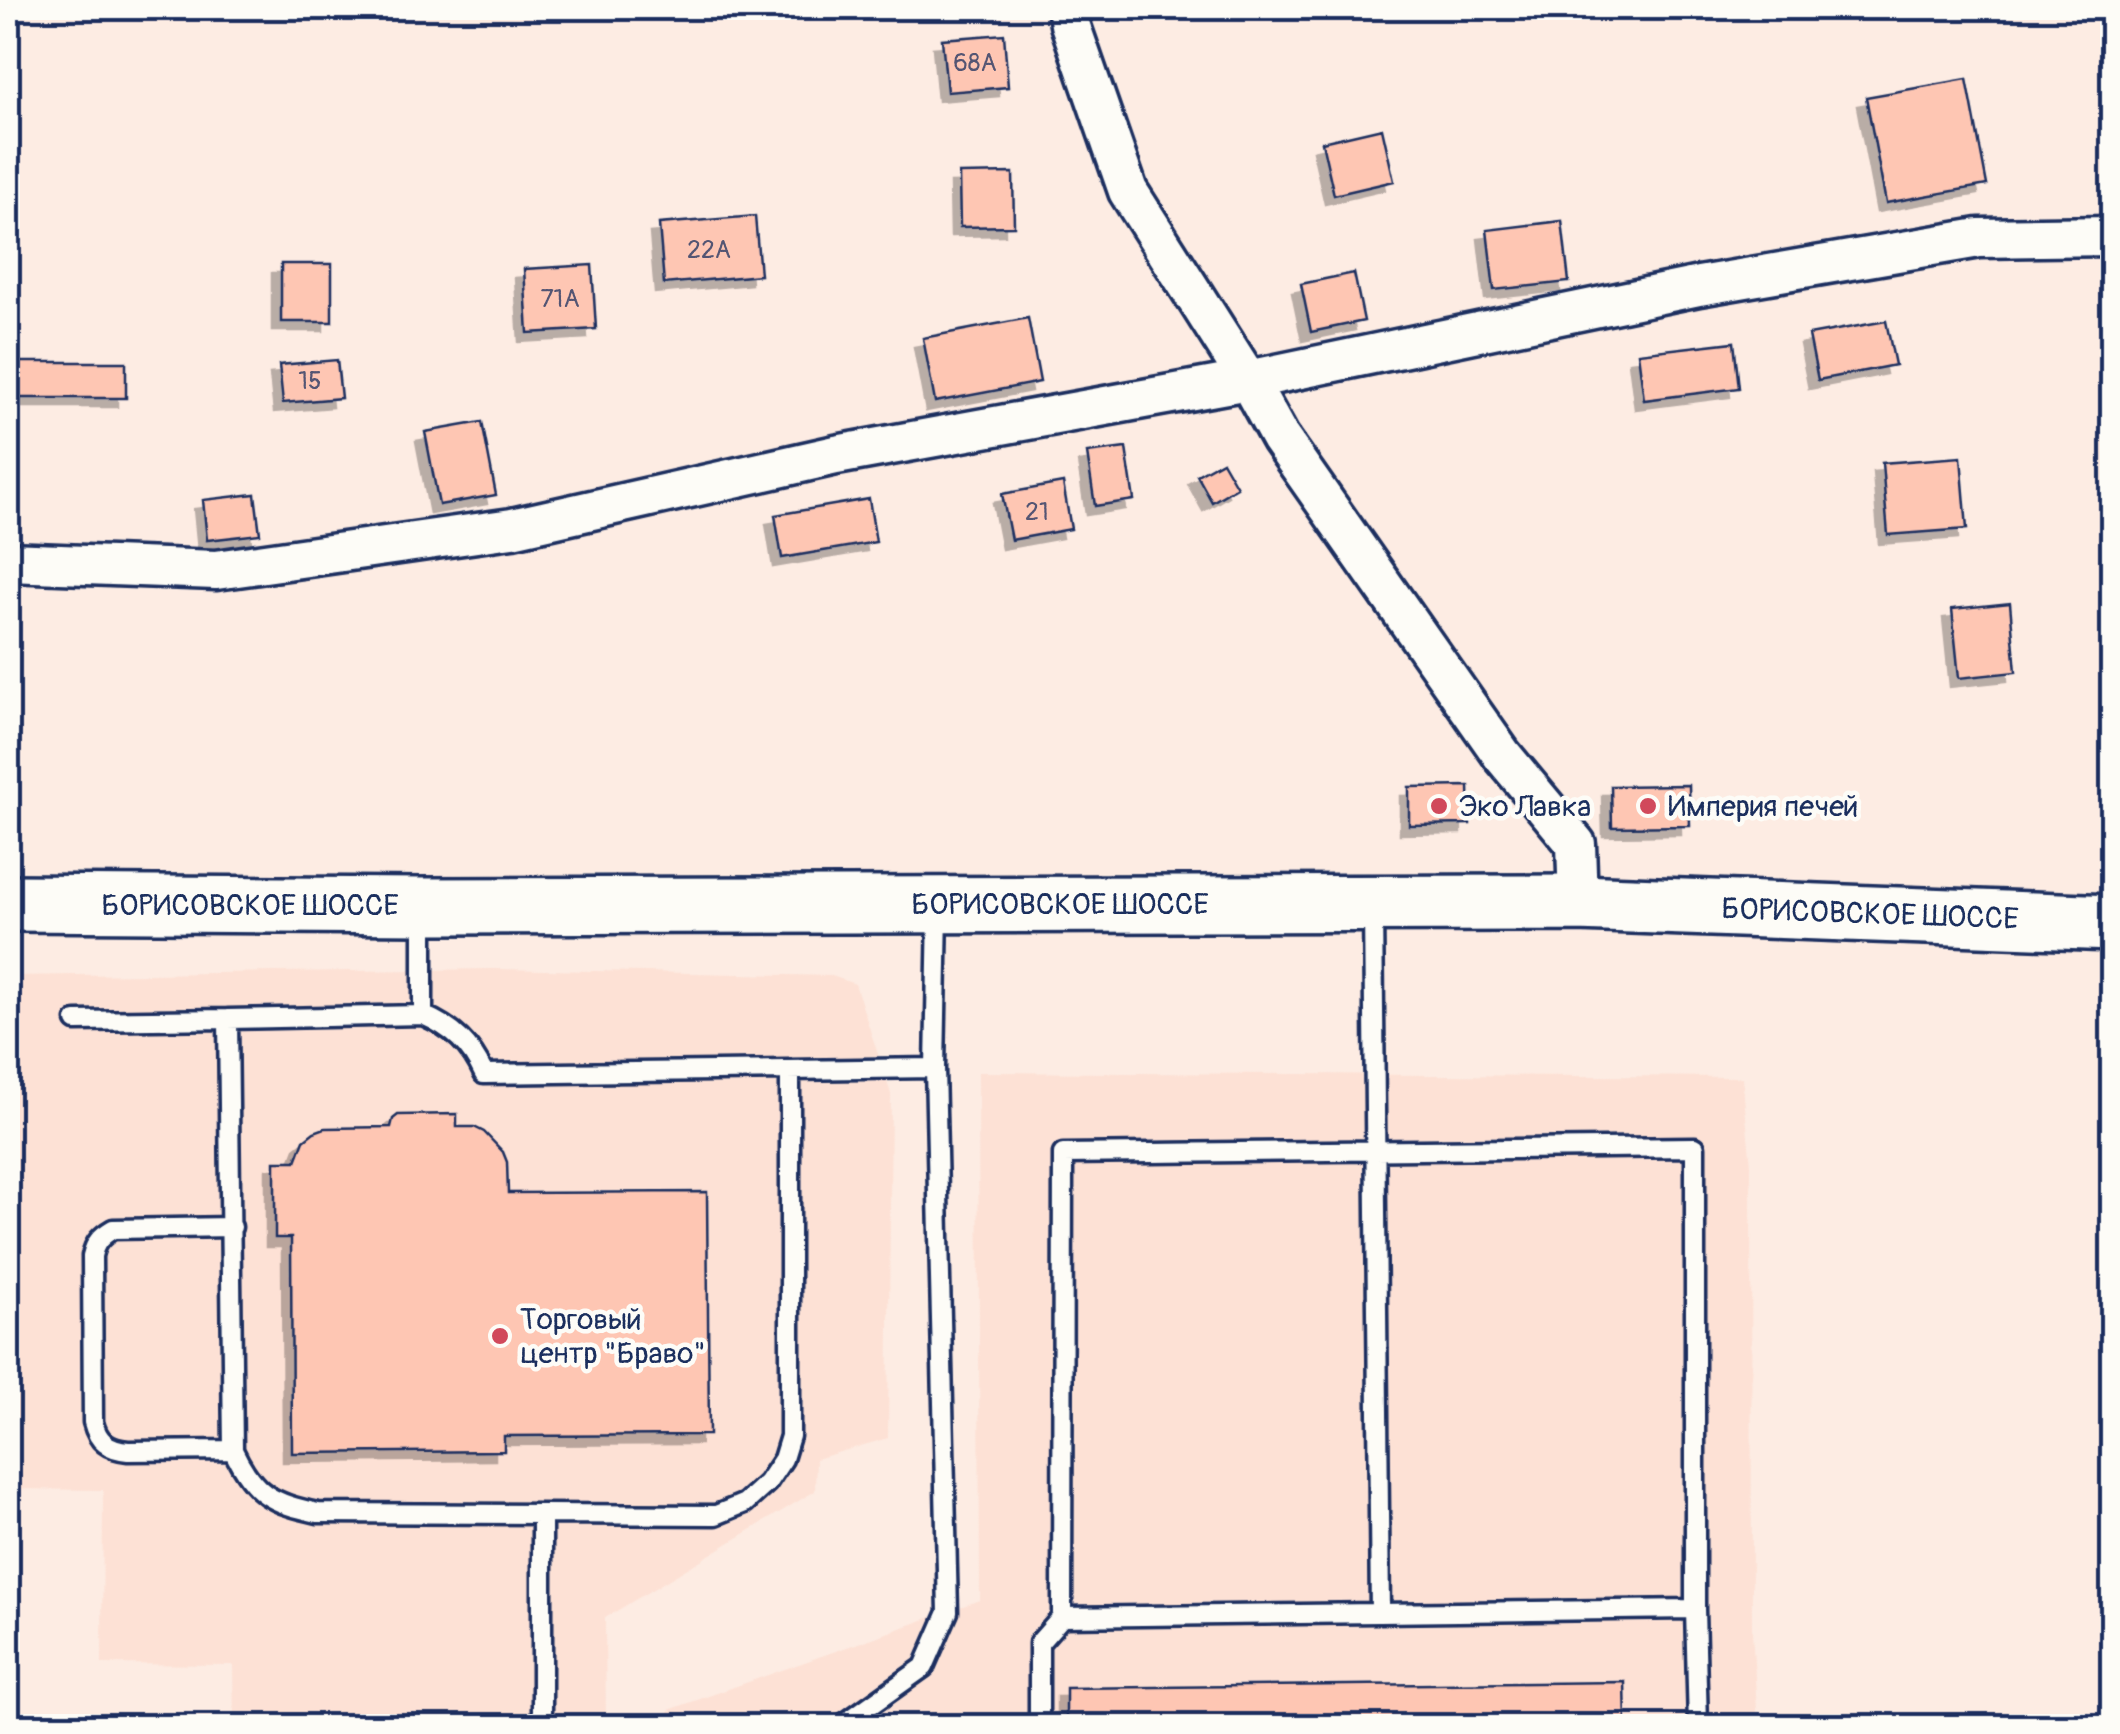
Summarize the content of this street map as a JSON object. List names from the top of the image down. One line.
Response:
{"streets":{"main road":["БОРИСОВСКОЕ ШОССЕ"]},"places":["Эко Лавка","Империя печей","Торговый центр \"Браво\""],"house_numbers":["68А","22А","71А","15","21"]}
